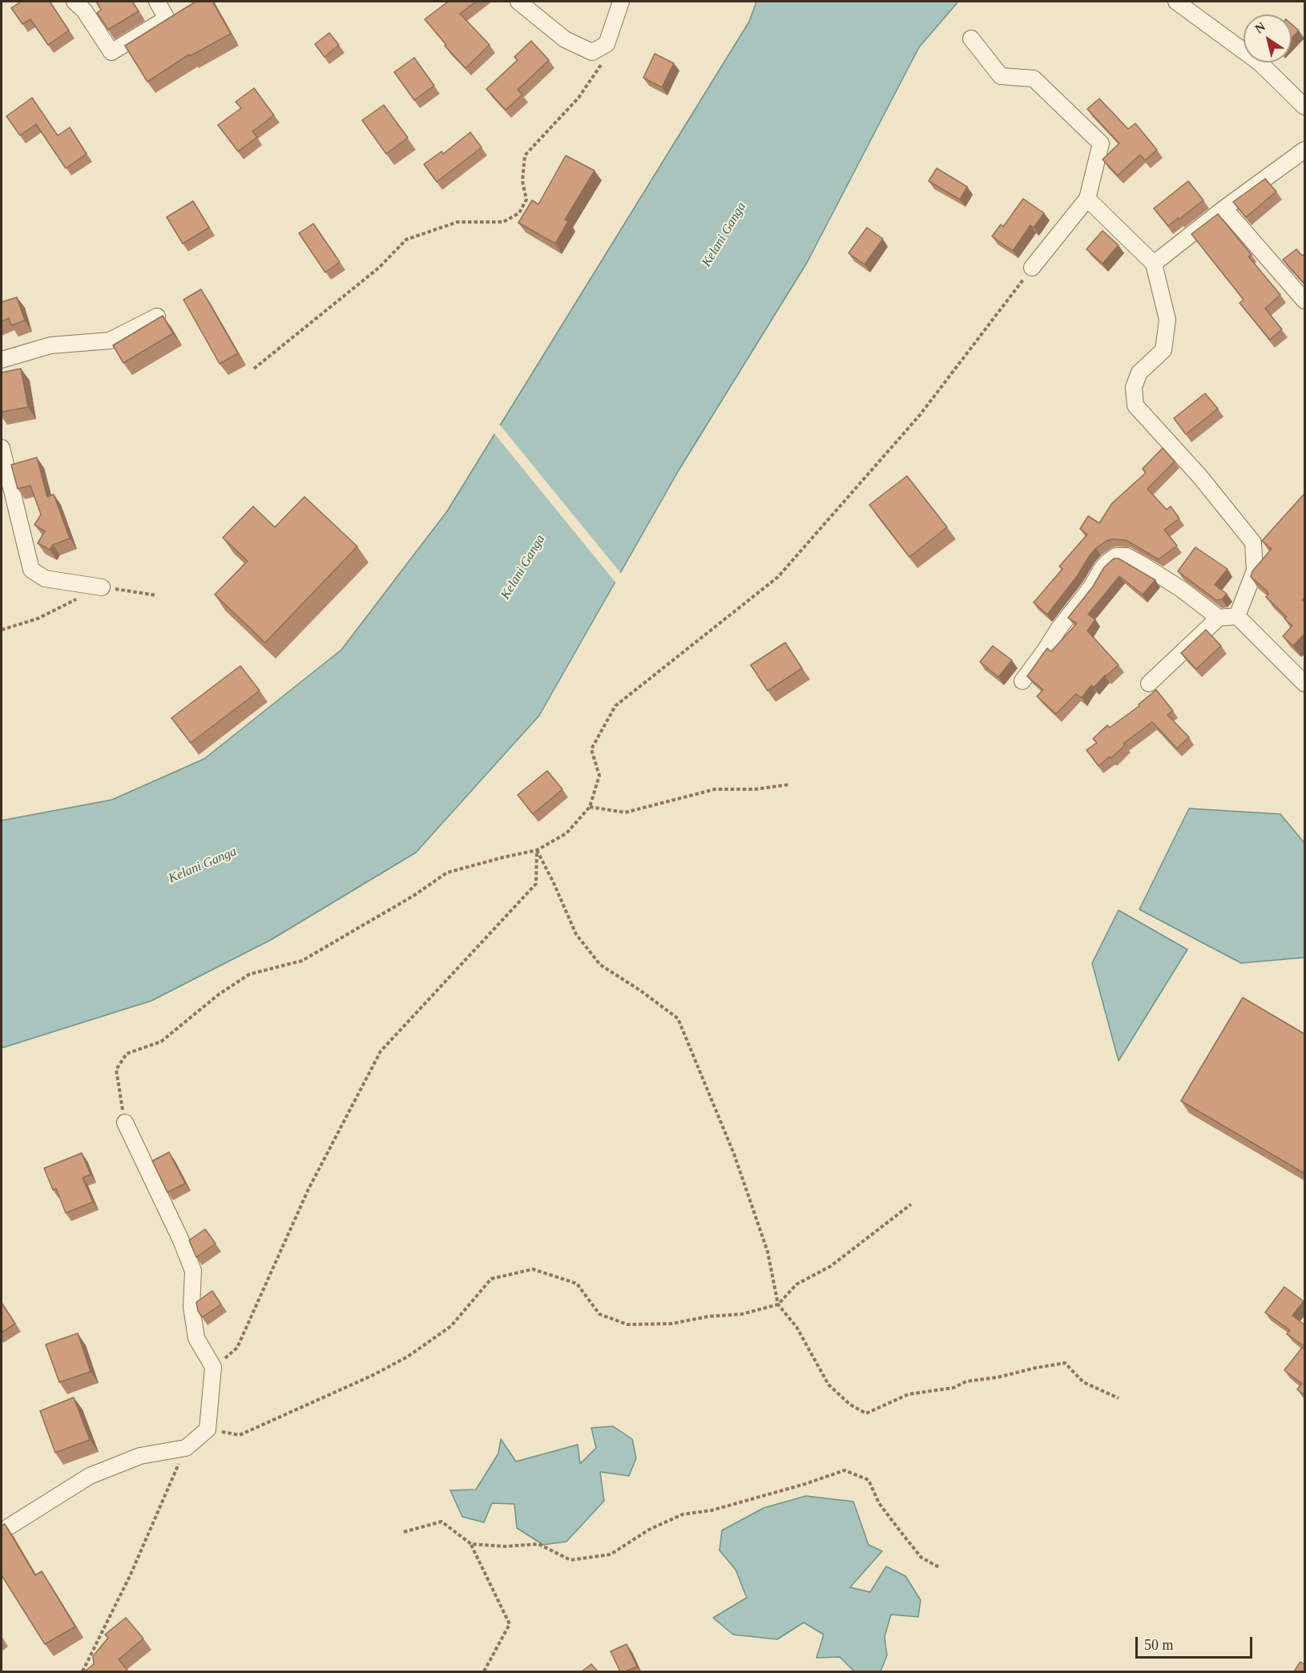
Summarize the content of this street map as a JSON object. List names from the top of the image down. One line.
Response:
{"water":["Kelani Ganga"],"scale_bar":"50 m","north":"top left"}
